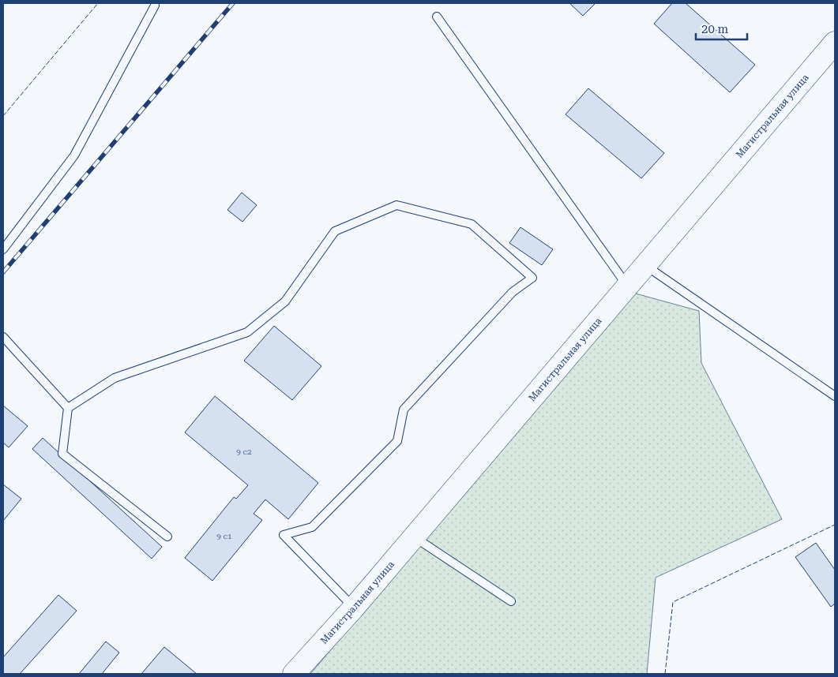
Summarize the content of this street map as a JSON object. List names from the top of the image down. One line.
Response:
{"streets":{"main road":["Магистральная улица"]},"house_numbers":["9 с2","9 с1"],"scale_bar":"20 m"}
